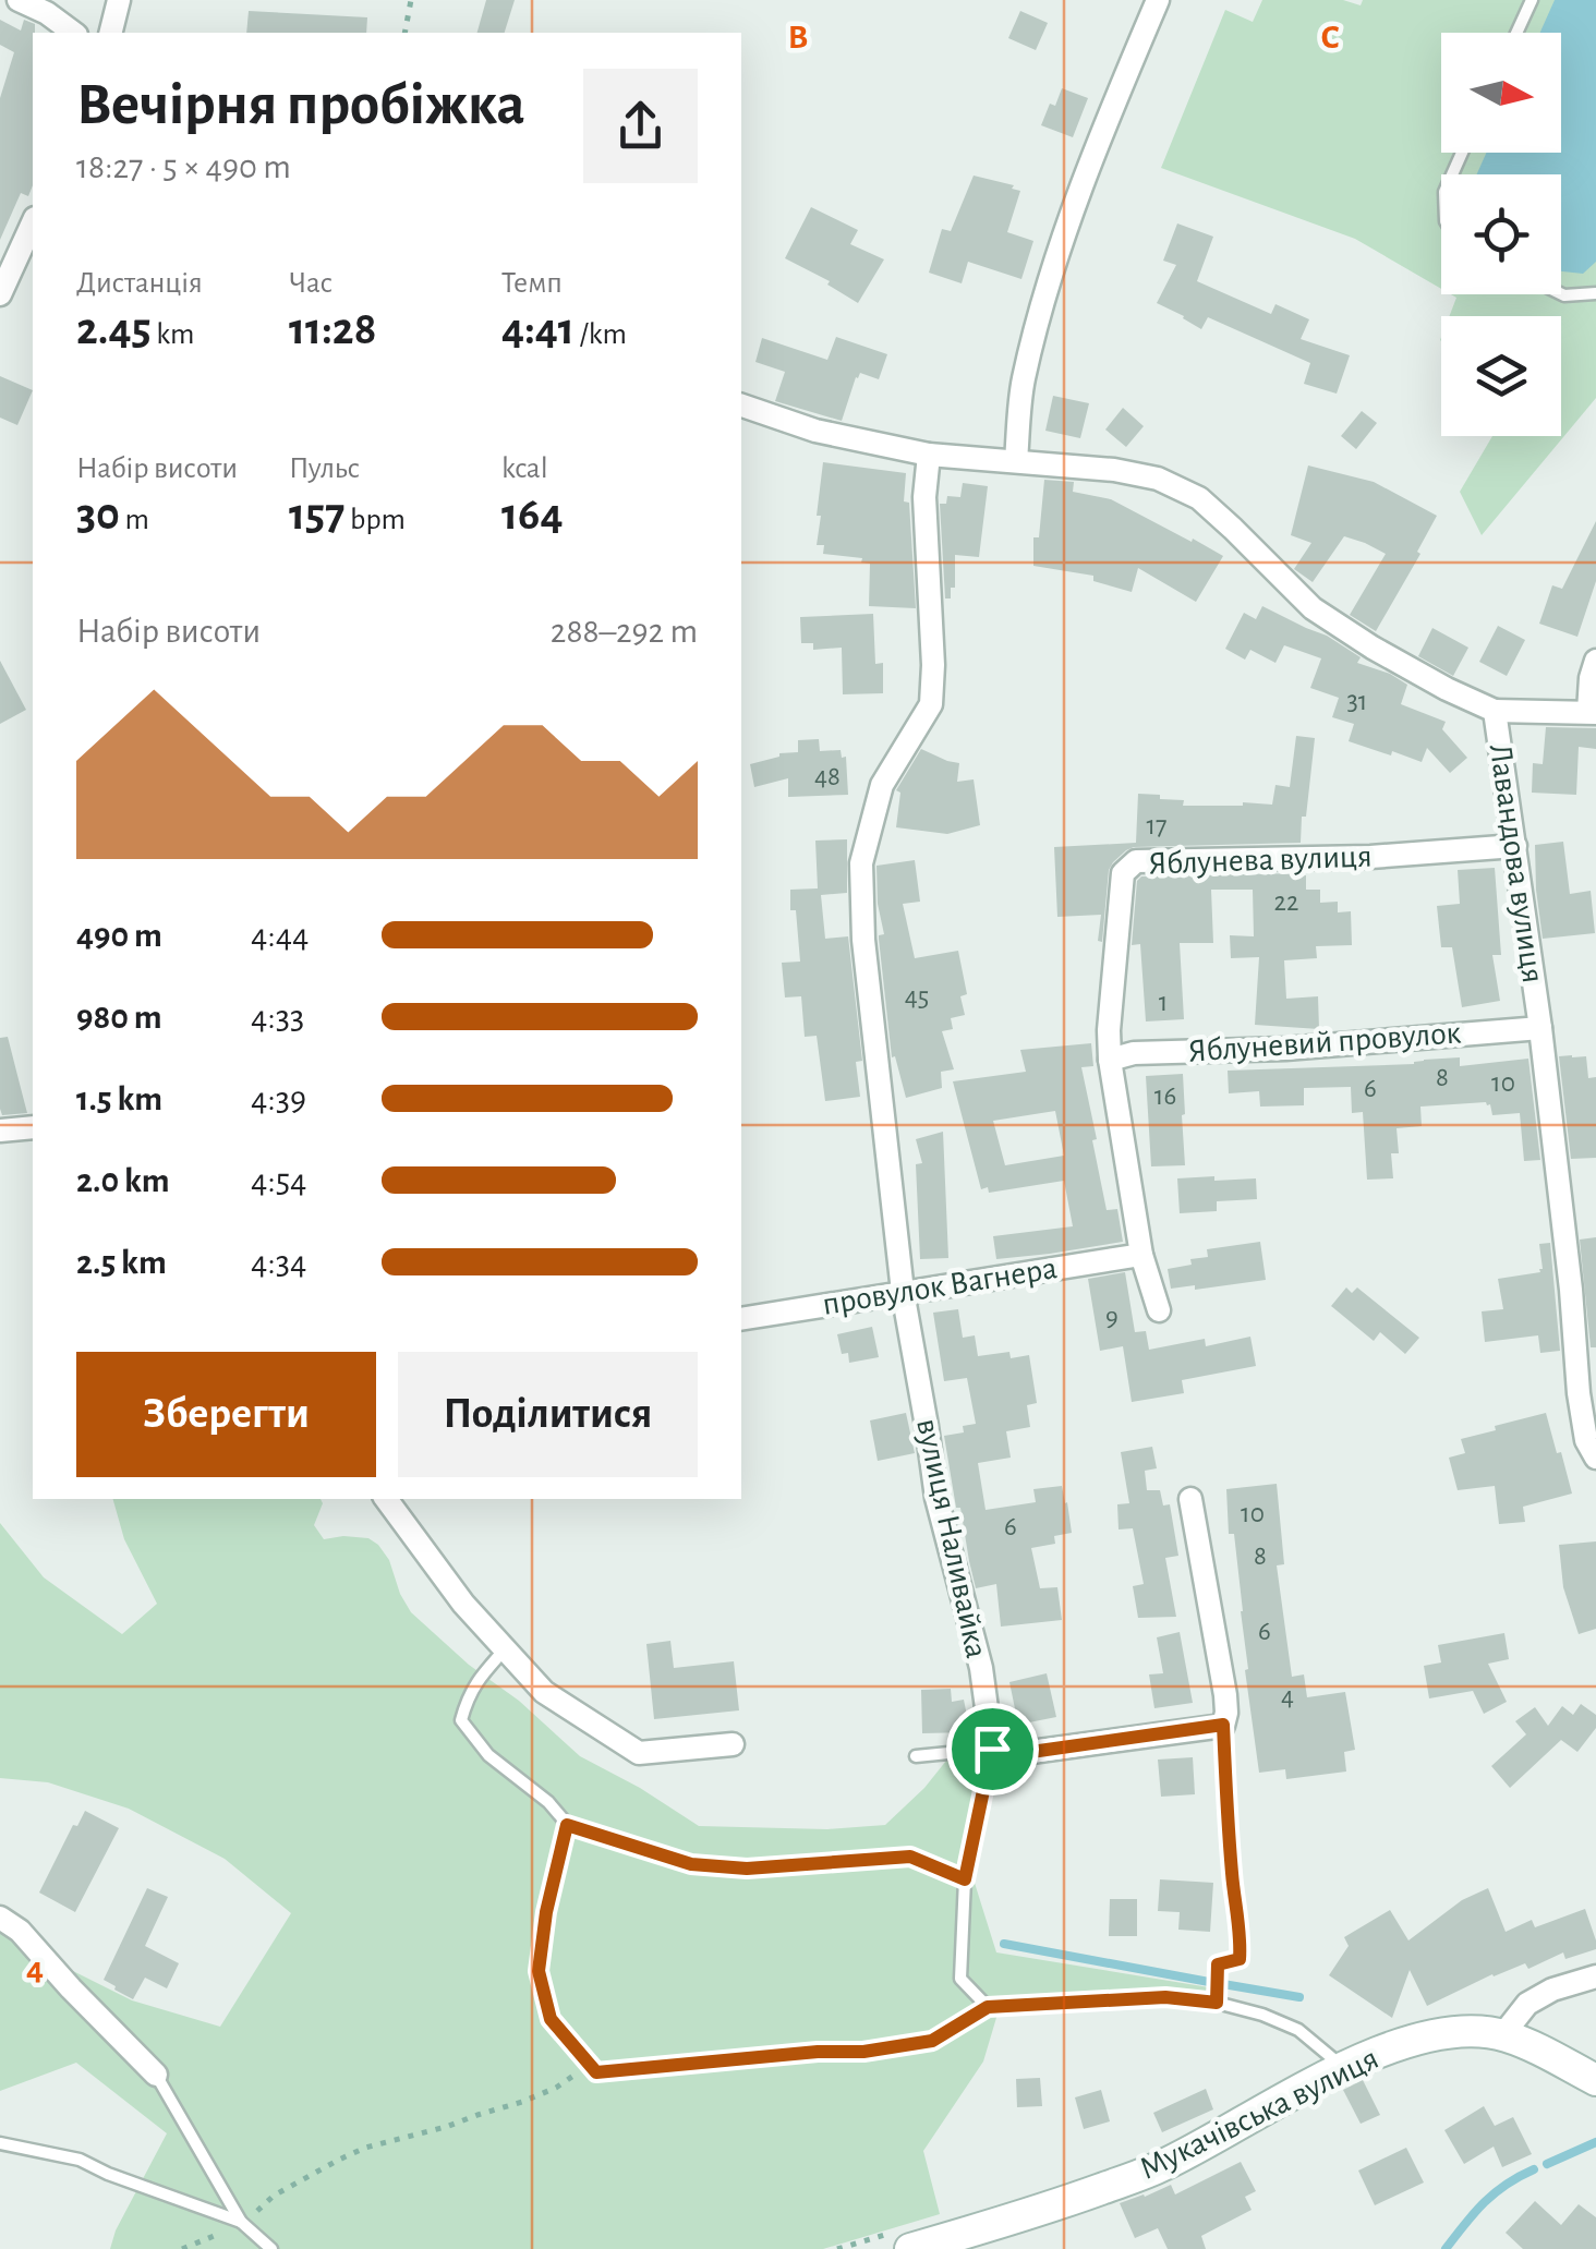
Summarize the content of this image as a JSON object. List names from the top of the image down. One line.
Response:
{"streets":{"street":["Яблунева вулиця","Лавандова вулиця","Яблуневий провулок","провулок Вагнера","вулиця Наливайка","Мукачівська вулиця"]},"crossings":[["Яблунева вулиця","Лавандова вулиця"],["Яблунева вулиця","Яблуневий провулок"],["Яблунева вулиця","провулок Вагнера"],["Лавандова вулиця","Яблуневий провулок"],["провулок Вагнера","вулиця Наливайка"]],"house_numbers":["31","48","17","22","45","1","8","10","6","16","9","10","6","8","6","4"],"north":"right","page":{"heading":["Вечірня пробіжка","18:27 · 5 × 490 m"],"stats":[["Дистанція","2.45 km"],["Час","11:28"],["Темп","4:41 /km"],["Набір висоти","30 m"],["Пульс","157 bpm"],["kcal","164"]],"chart":["Набір висоти","288–292 m"],"list":[{"name":"490 m","note":"4:44"},{"name":"980 m","note":"4:33"},{"name":"1.5 km","note":"4:39"},{"name":"2.0 km","note":"4:54"},{"name":"2.5 km","note":"4:34"}],"buttons":["Зберегти","Поділитися"]},"grid":{"columns":["B","C"],"rows":["4"]}}
